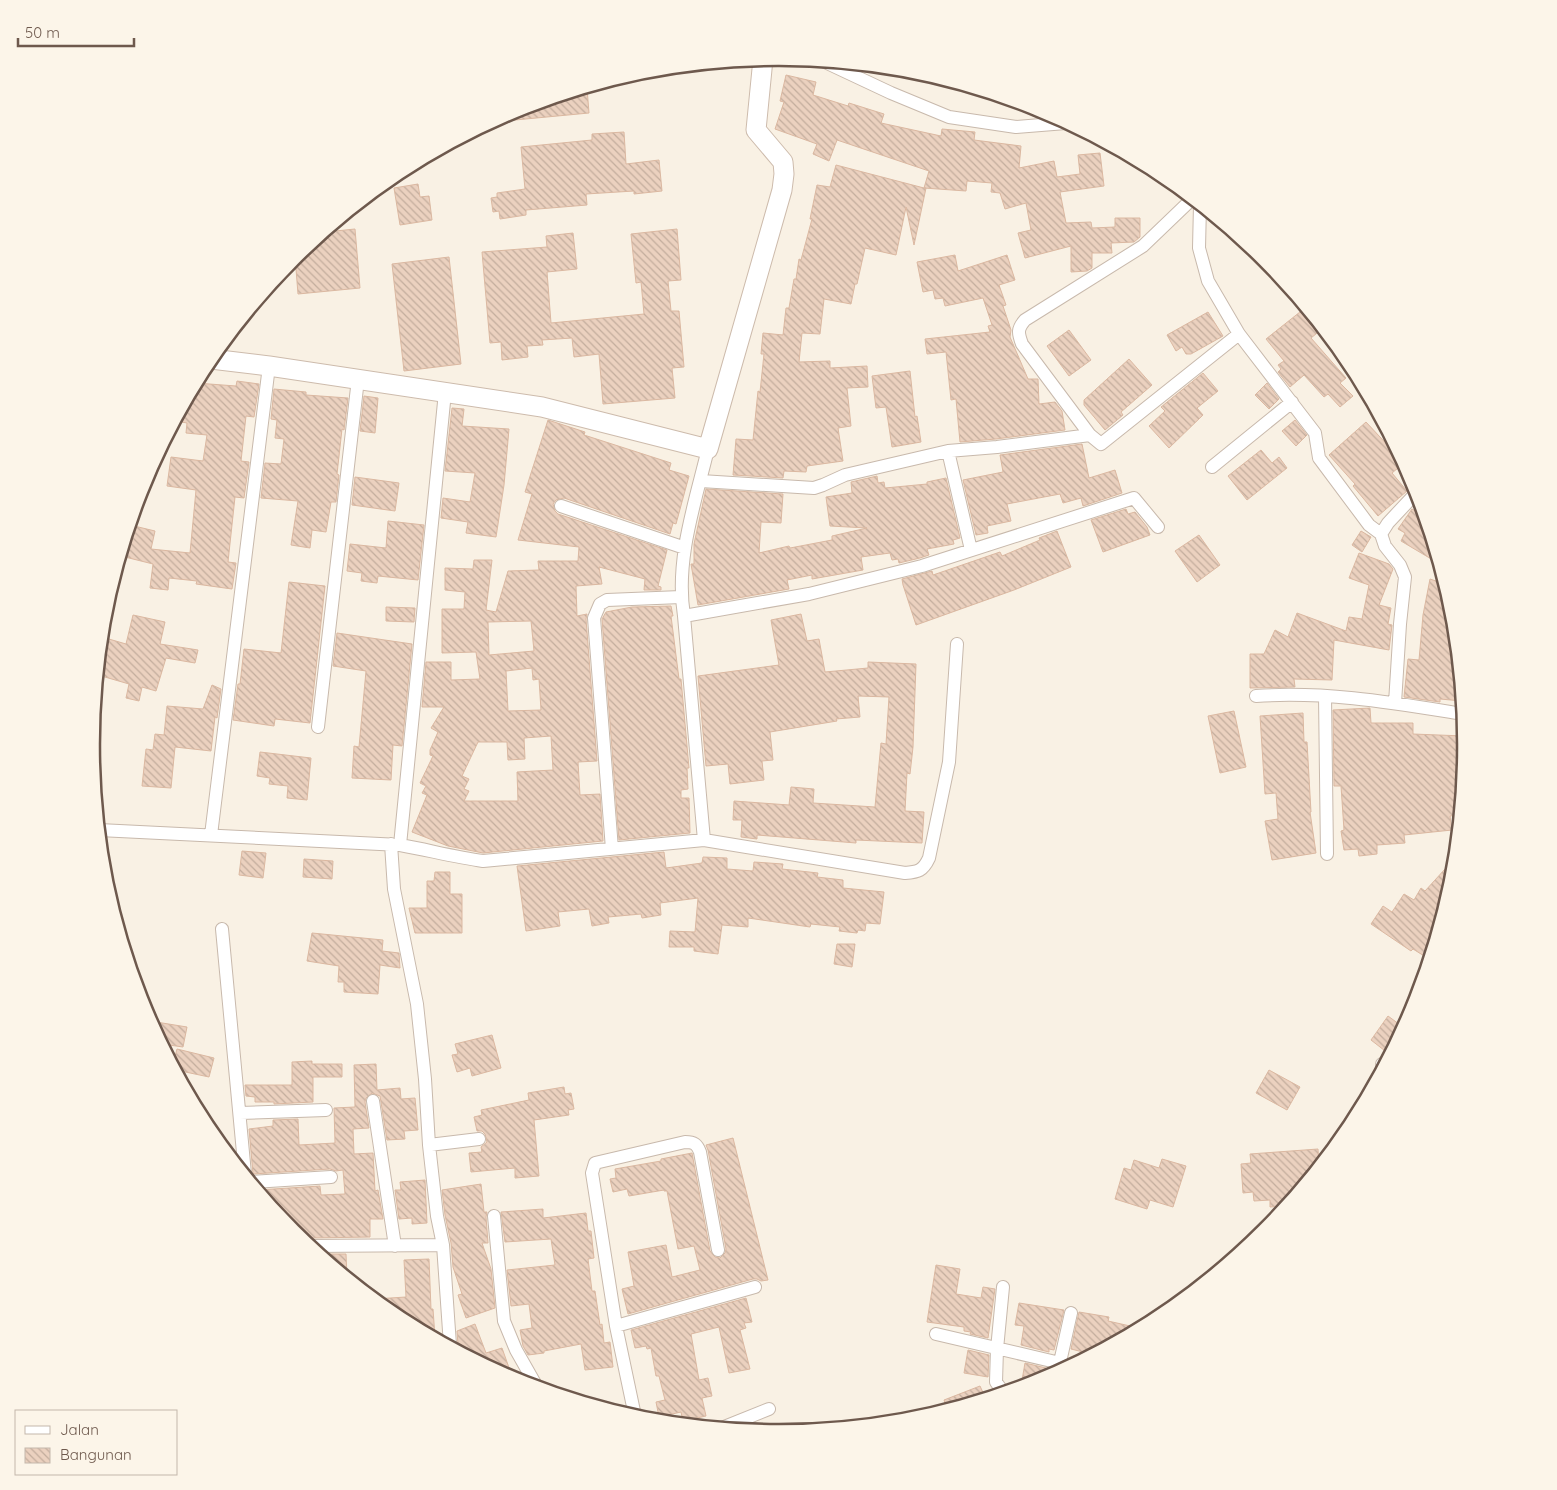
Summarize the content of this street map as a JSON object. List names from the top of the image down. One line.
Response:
{"legend":["Jalan","Bangunan"],"scale_bar":"50 m"}
